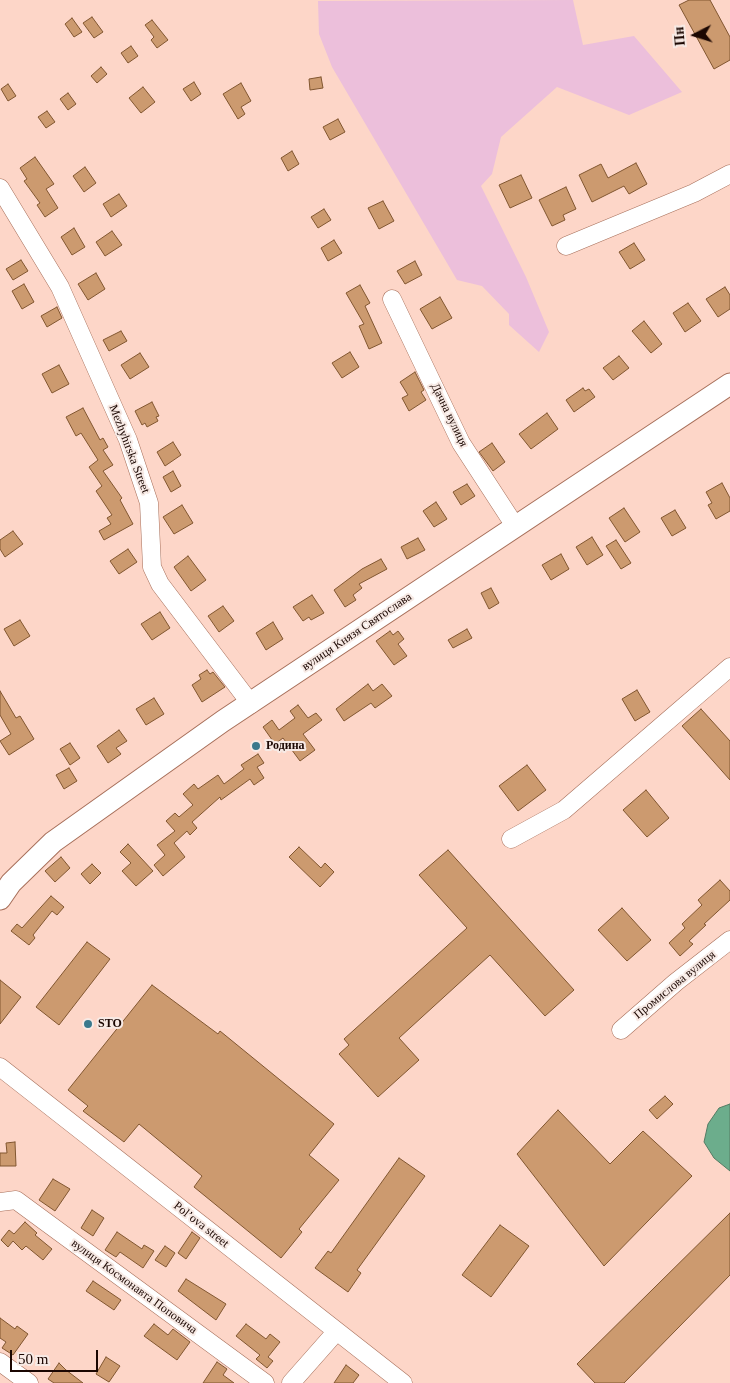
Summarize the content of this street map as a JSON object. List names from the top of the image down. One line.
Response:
{"streets":{"main road":["вулиця Князя Святослава"],"street":["Дачна вулиця","Mezhyhirska Street","Промислова вулиця","Pol’ova street","вулиця Космонавта Поповича"]},"crossings":[["Дачна вулиця","вулиця Князя Святослава"],["Mezhyhirska Street","вулиця Князя Святослава"]],"places":["Родина","STO"],"scale_bar":"50 m","north":"left"}
